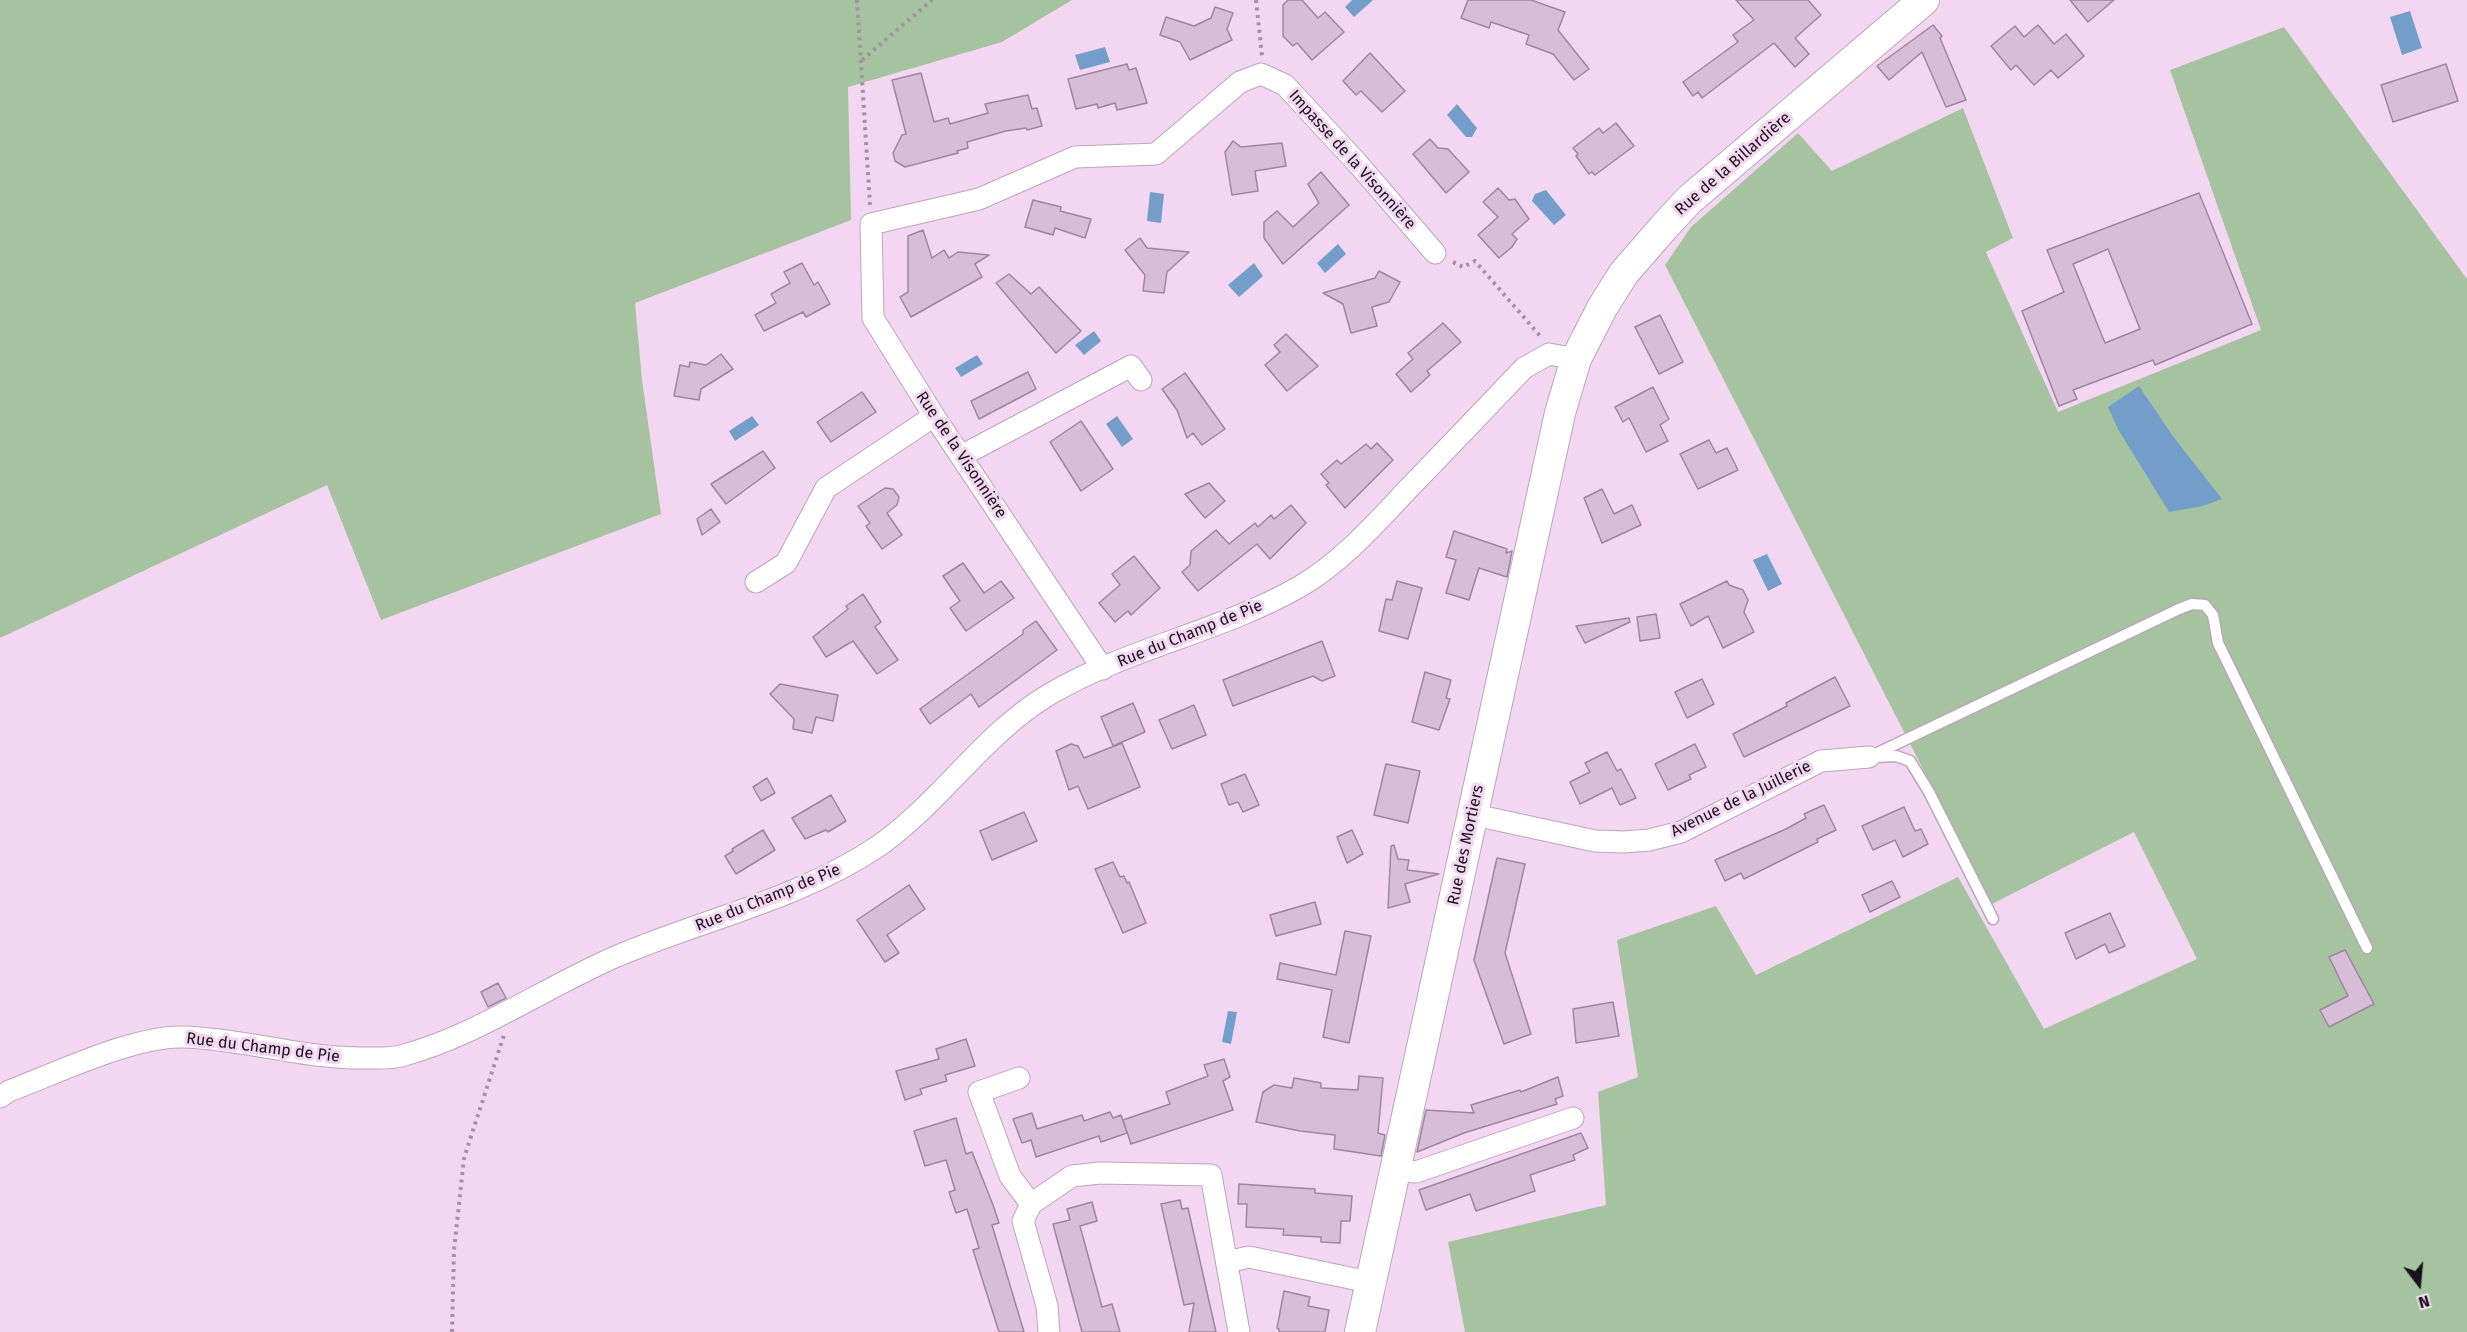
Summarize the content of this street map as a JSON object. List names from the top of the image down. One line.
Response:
{"streets":{"street":["Impasse de la Visonnière","Rue de la Billardière","Rue de la Visonnière","Rue du Champ de Pie","Avenue de la Juillerie","Rue des Mortiers"]},"crossings":[["Rue de la Billardière","Rue du Champ de Pie"],["Rue de la Billardière","Rue des Mortiers"],["Rue de la Visonnière","Rue du Champ de Pie"],["Rue du Champ de Pie","Rue des Mortiers"],["Avenue de la Juillerie","Rue des Mortiers"]],"north":"bottom"}
